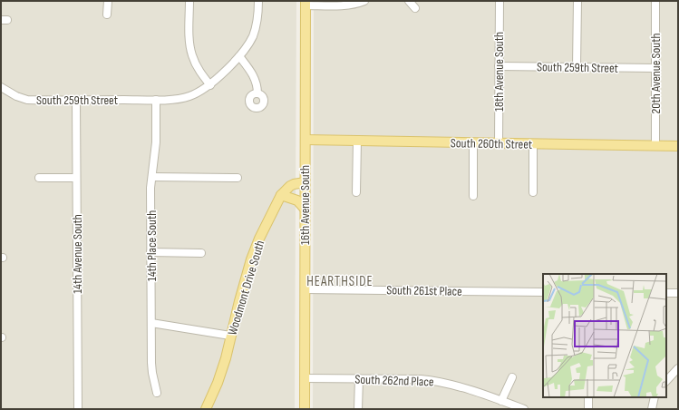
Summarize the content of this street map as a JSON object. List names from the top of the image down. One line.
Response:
{"streets":{"main road":["South 260th Street","16th Avenue South","Woodmont Drive South"],"street":["South 259th Street","18th Avenue South","20th Avenue South","14th Place South","14th Avenue South","South 261st Place","South 262nd Place"]},"crossings":[["South 259th Street","18th Avenue South"],["South 259th Street","20th Avenue South"],["South 259th Street","14th Place South"],["South 259th Street","14th Avenue South"],["18th Avenue South","South 260th Street"],["20th Avenue South","South 260th Street"],["South 260th Street","16th Avenue South"],["16th Avenue South","Woodmont Drive South"],["16th Avenue South","South 261st Place"],["16th Avenue South","South 262nd Place"]],"districts":["HEARTHSIDE"]}
